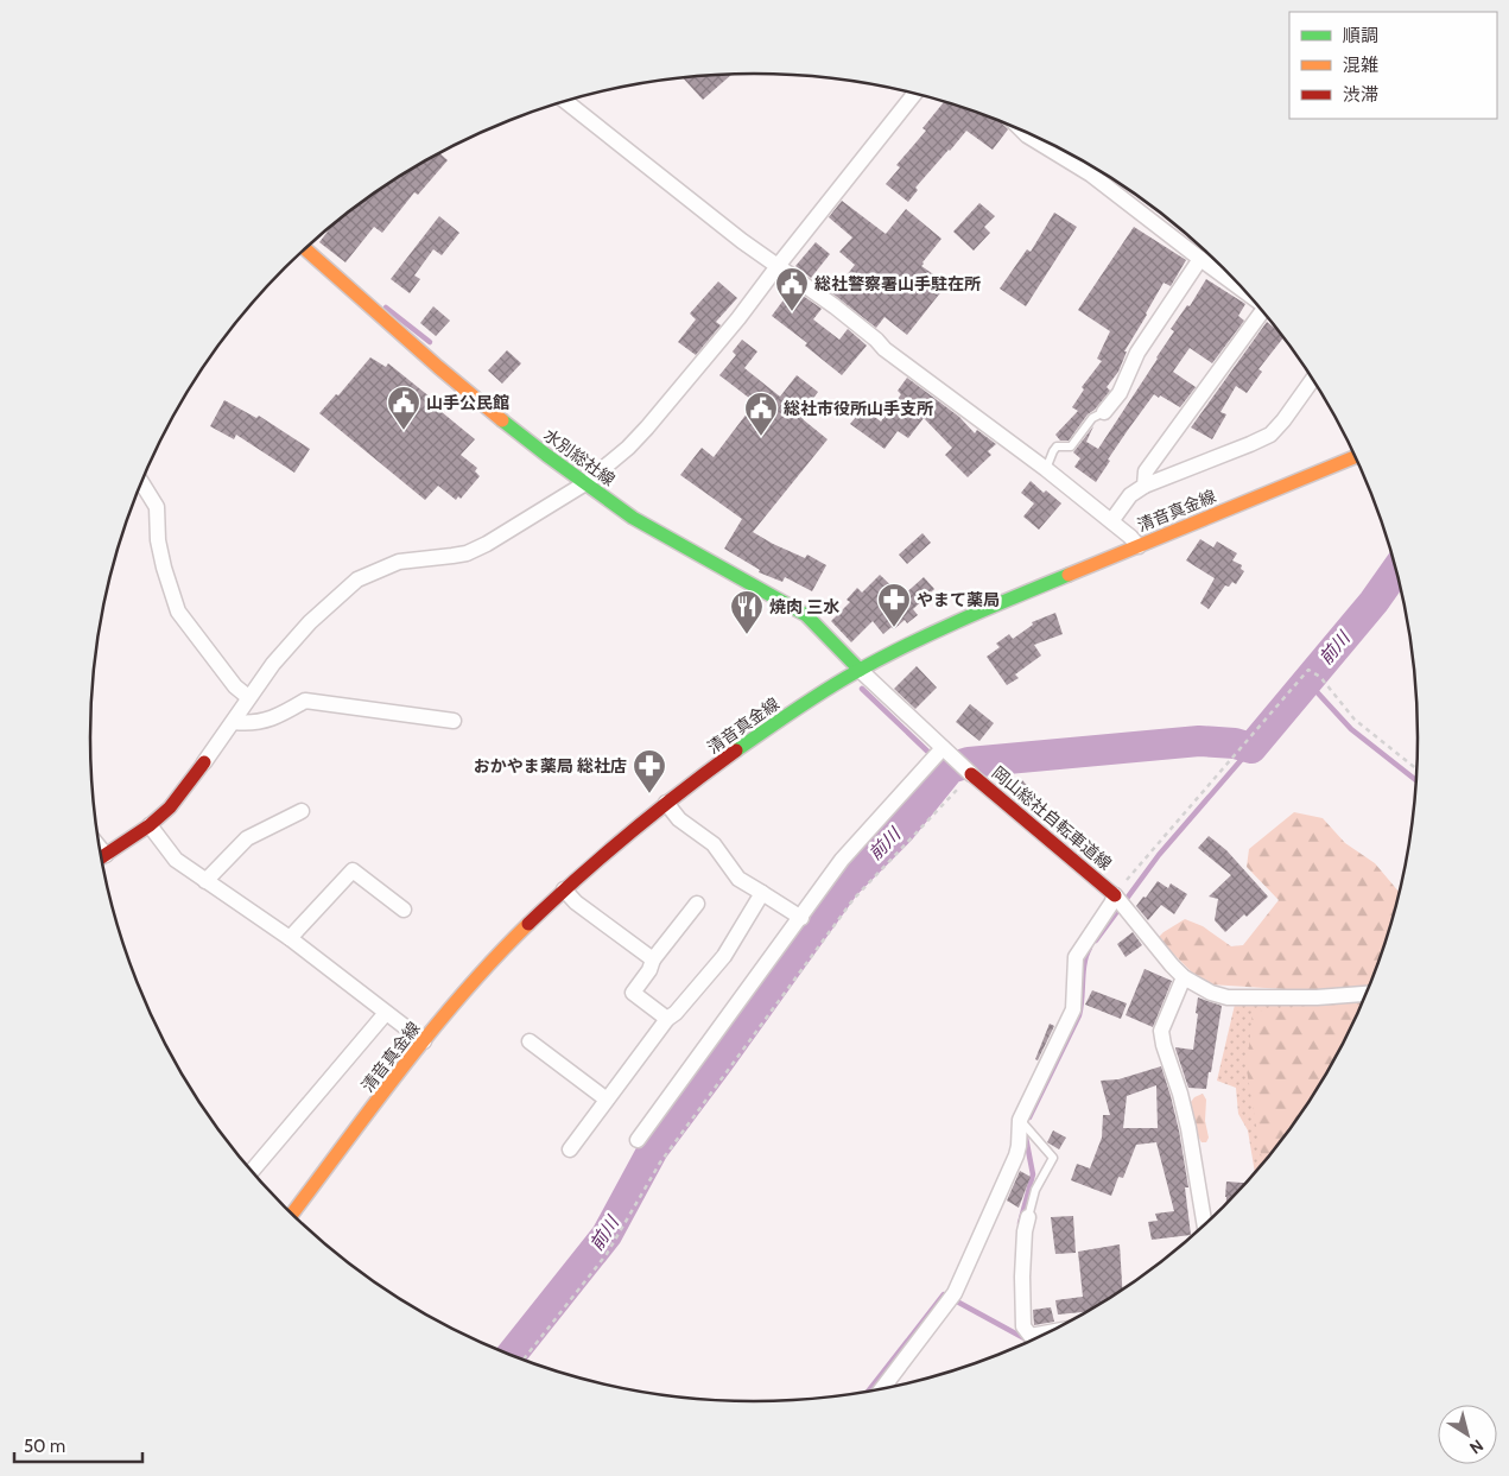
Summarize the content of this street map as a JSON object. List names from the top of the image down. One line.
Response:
{"streets":{"main road":["水別総社線","清音真金線","岡山総社自転車道線"]},"crossings":[["水別総社線","清音真金線"]],"water":["前川"],"places":{"public building":["総社警察署山手駐在所","山手公民館","総社市役所山手支所"],"pharmacy":["やまて薬局","おかやま薬局 総社店"],"restaurant":["焼肉 三水"]},"legend":["順調","混雑","渋滞"],"scale_bar":"50 m","north":"bottom right"}
